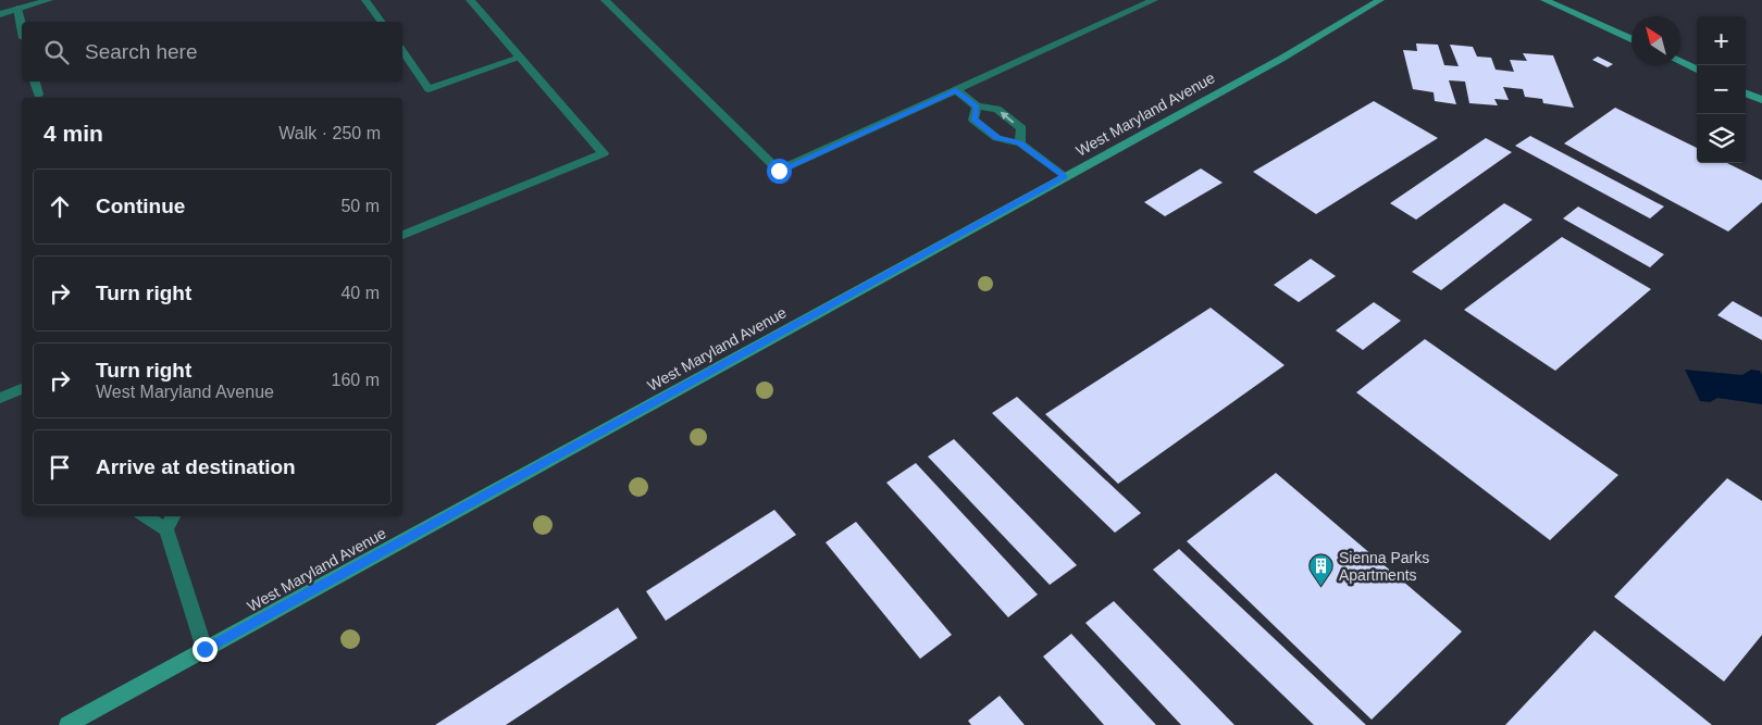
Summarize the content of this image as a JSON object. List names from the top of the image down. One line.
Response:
{"streets":{"street":["West Maryland Avenue"]},"places":{"building":["Sienna Parks Apartments"]},"north":"top left","page":{"map_buttons":["+","−"],"search":"Search here","heading":["4 min","Walk · 250 m"],"list":[["Continue","50 m"],["Turn right","40 m"],["Turn right","West Maryland Avenue","160 m"],"Arrive at destination"]}}
